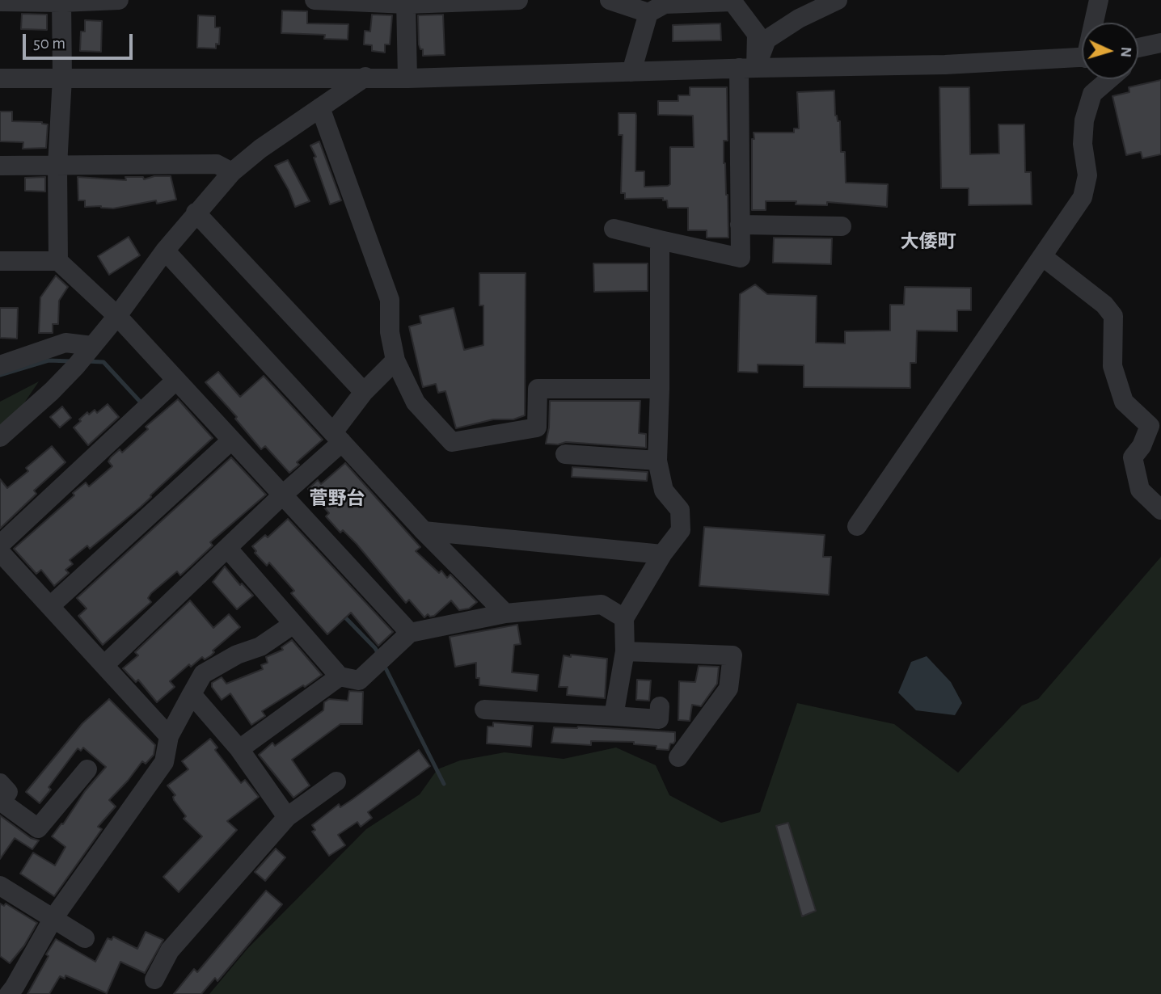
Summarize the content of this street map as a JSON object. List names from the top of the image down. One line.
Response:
{"districts":["大倭町","菅野台"],"scale_bar":"50 m","north":"right"}
